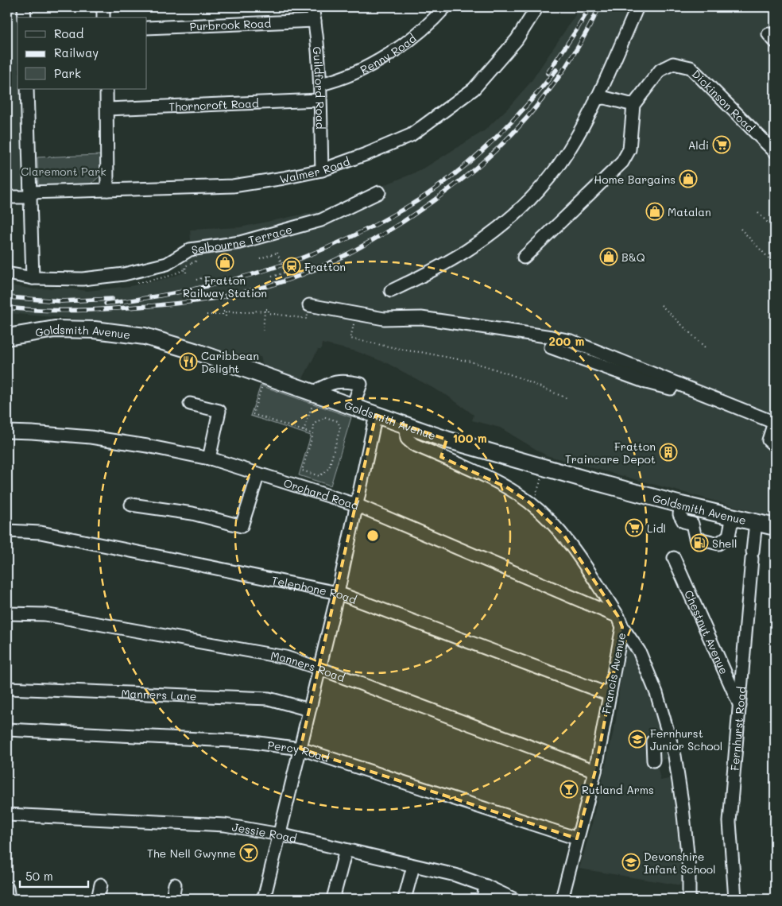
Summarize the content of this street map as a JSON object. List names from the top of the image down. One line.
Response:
{"streets":{"main road":["Goldsmith Avenue"],"street":["Purbrook Road","Renny Road","Guildford Road","Dickinson Road","Thorncroft Road","Walmer Road","Selbourne Terrace","Orchard Road","Telephone Road","Chestnut Avenue","Manners Road","Francis Avenue","Manners Lane","Fernhurst Road","Percy Road","Jessie Road"]},"crossings":[["Purbrook Road","Guildford Road"],["Renny Road","Guildford Road"],["Guildford Road","Thorncroft Road"],["Guildford Road","Walmer Road"],["Goldsmith Avenue","Francis Avenue"],["Goldsmith Avenue","Fernhurst Road"],["Orchard Road","Francis Avenue"],["Telephone Road","Francis Avenue"],["Chestnut Avenue","Fernhurst Road"],["Manners Road","Francis Avenue"],["Francis Avenue","Percy Road"]],"parks":["Claremont Park"],"places":{"supermarket":["Aldi","Lidl"],"shop":["Home Bargains","Matalan","B&Q","Fratton Railway Station"],"station":["Fratton"],"restaurant":["Caribbean Delight"],"building":["Fratton Traincare Depot"],"fuel station":["Shell"],"school or university":["Fernhurst Junior School","Devonshire Infant School"],"bar":["Rutland Arms","The Nell Gwynne"]},"legend":["Road","Railway","Park"],"scale_bar":"50 m","rings":["200 m","100 m"]}
